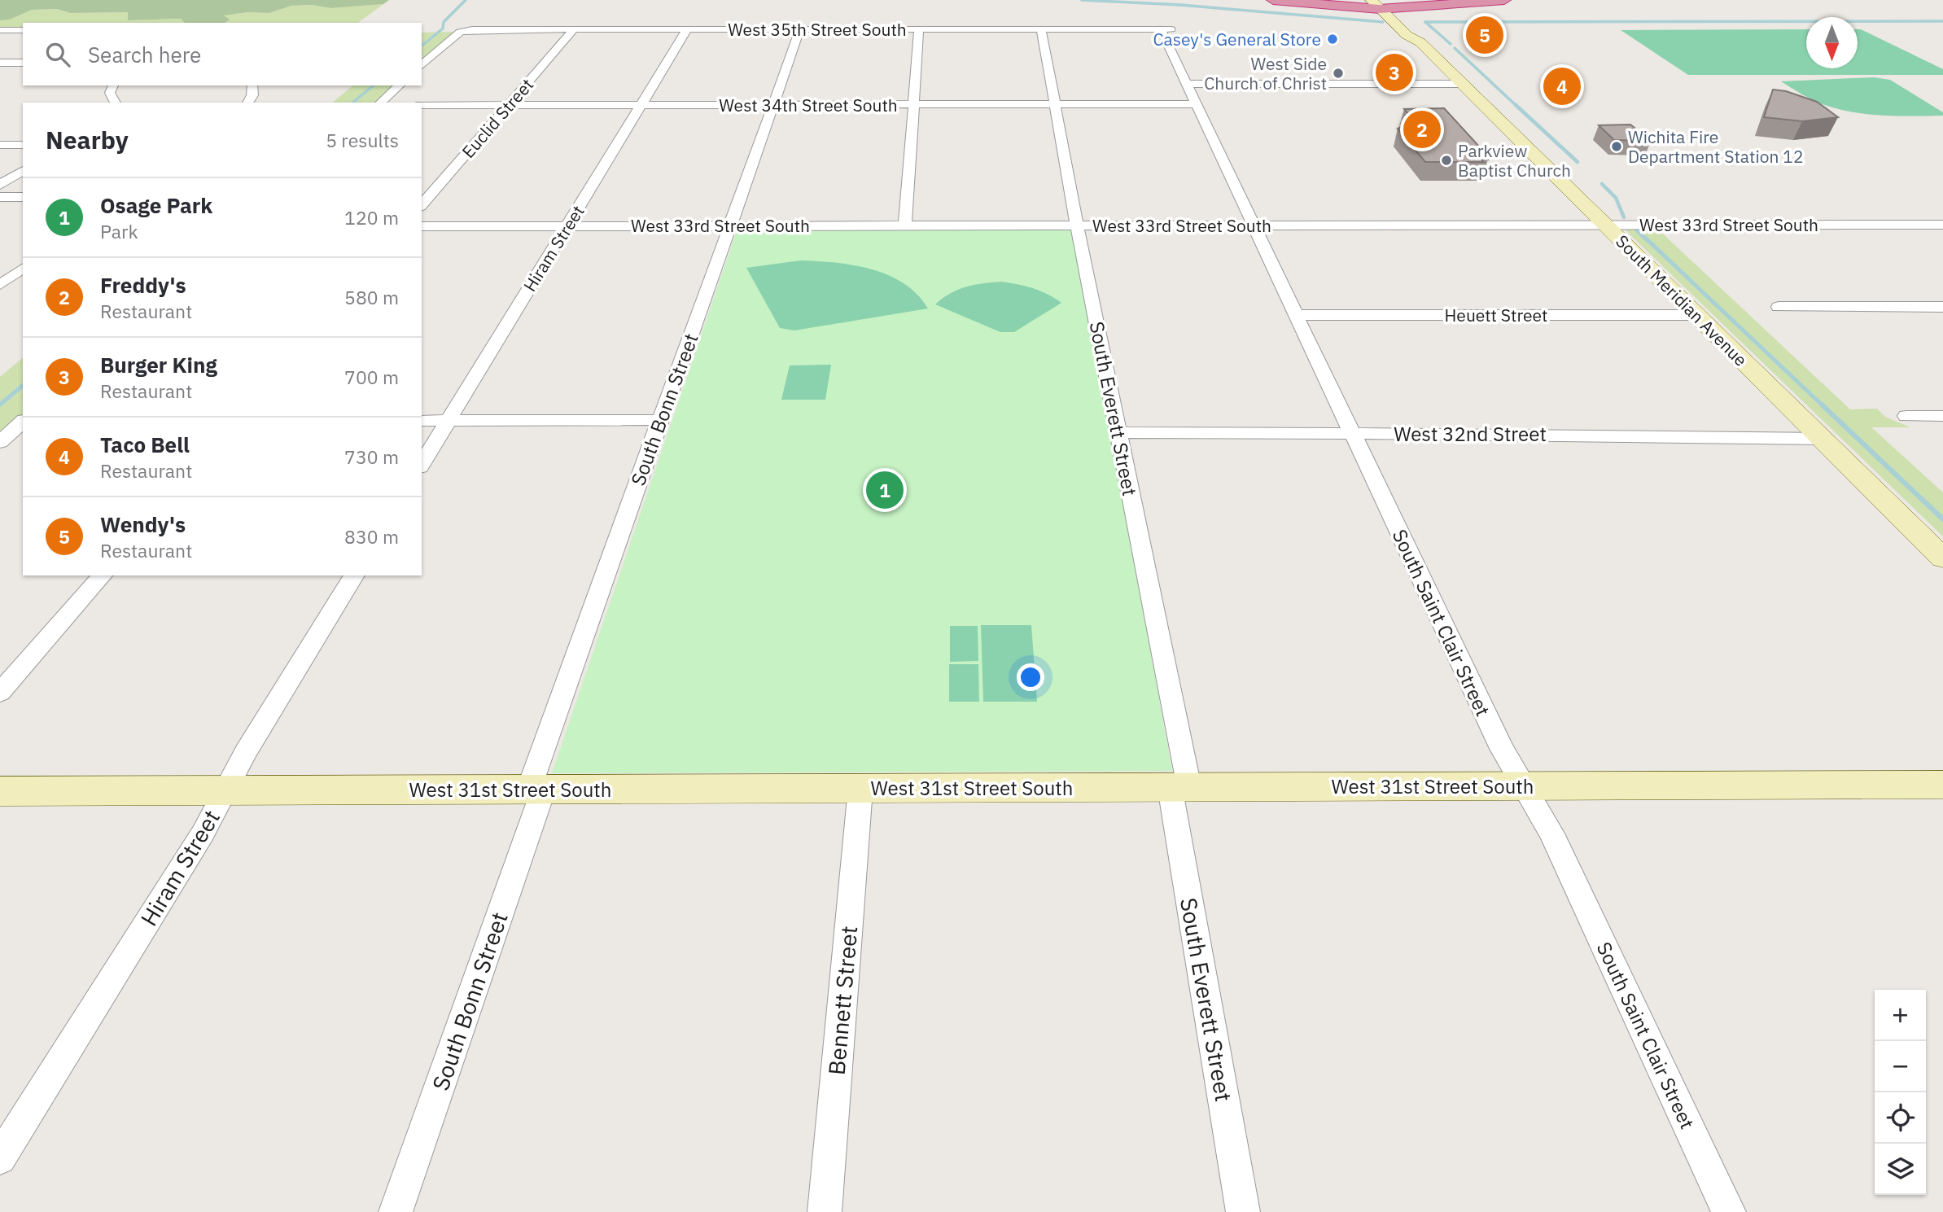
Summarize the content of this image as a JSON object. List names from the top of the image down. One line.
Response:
{"streets":{"main road":["South Meridian Avenue","West 31st Street South"],"street":["West 35th Street South","West 34th Street South","Euclid Street","West 33rd Street South","Hiram Street","Heuett Street","South Everett Street","South Bonn Street","West 32nd Street","South Saint Clair Street","Bennett Street"]},"crossings":[["West 35th Street South","Euclid Street"],["West 35th Street South","Hiram Street"],["West 35th Street South","South Everett Street"],["West 35th Street South","South Bonn Street"],["West 35th Street South","South Saint Clair Street"],["West 34th Street South","Euclid Street"],["West 34th Street South","Hiram Street"],["West 34th Street South","South Everett Street"],["West 34th Street South","South Bonn Street"],["West 34th Street South","South Saint Clair Street"],["West 33rd Street South","Hiram Street"],["West 33rd Street South","South Meridian Avenue"],["West 33rd Street South","South Everett Street"],["West 33rd Street South","South Bonn Street"],["West 33rd Street South","South Saint Clair Street"],["Hiram Street","West 31st Street South"],["South Meridian Avenue","Heuett Street"],["South Meridian Avenue","West 32nd Street"],["Heuett Street","South Saint Clair Street"],["South Everett Street","West 32nd Street"],["South Everett Street","West 31st Street South"],["South Bonn Street","West 31st Street South"],["West 32nd Street","South Saint Clair Street"],["South Saint Clair Street","West 31st Street South"],["West 31st Street South","Bennett Street"]],"places":["Casey's General Store","West Side Church of Christ","Wichita Fire Department Station 12","Parkview Baptist Church"],"north":"bottom","page":{"pins":["5","3","4","2","1"],"search":"Search here","heading":["Nearby","5 results"],"list":[{"mark":"1","name":"Osage Park","note":"Park","value":"120 m"},{"mark":"2","name":"Freddy's","note":"Restaurant","value":"580 m"},{"mark":"3","name":"Burger King","note":"Restaurant","value":"700 m"},{"mark":"4","name":"Taco Bell","note":"Restaurant","value":"730 m"},{"mark":"5","name":"Wendy's","note":"Restaurant","value":"830 m"}],"map_buttons":["+","−"]}}
